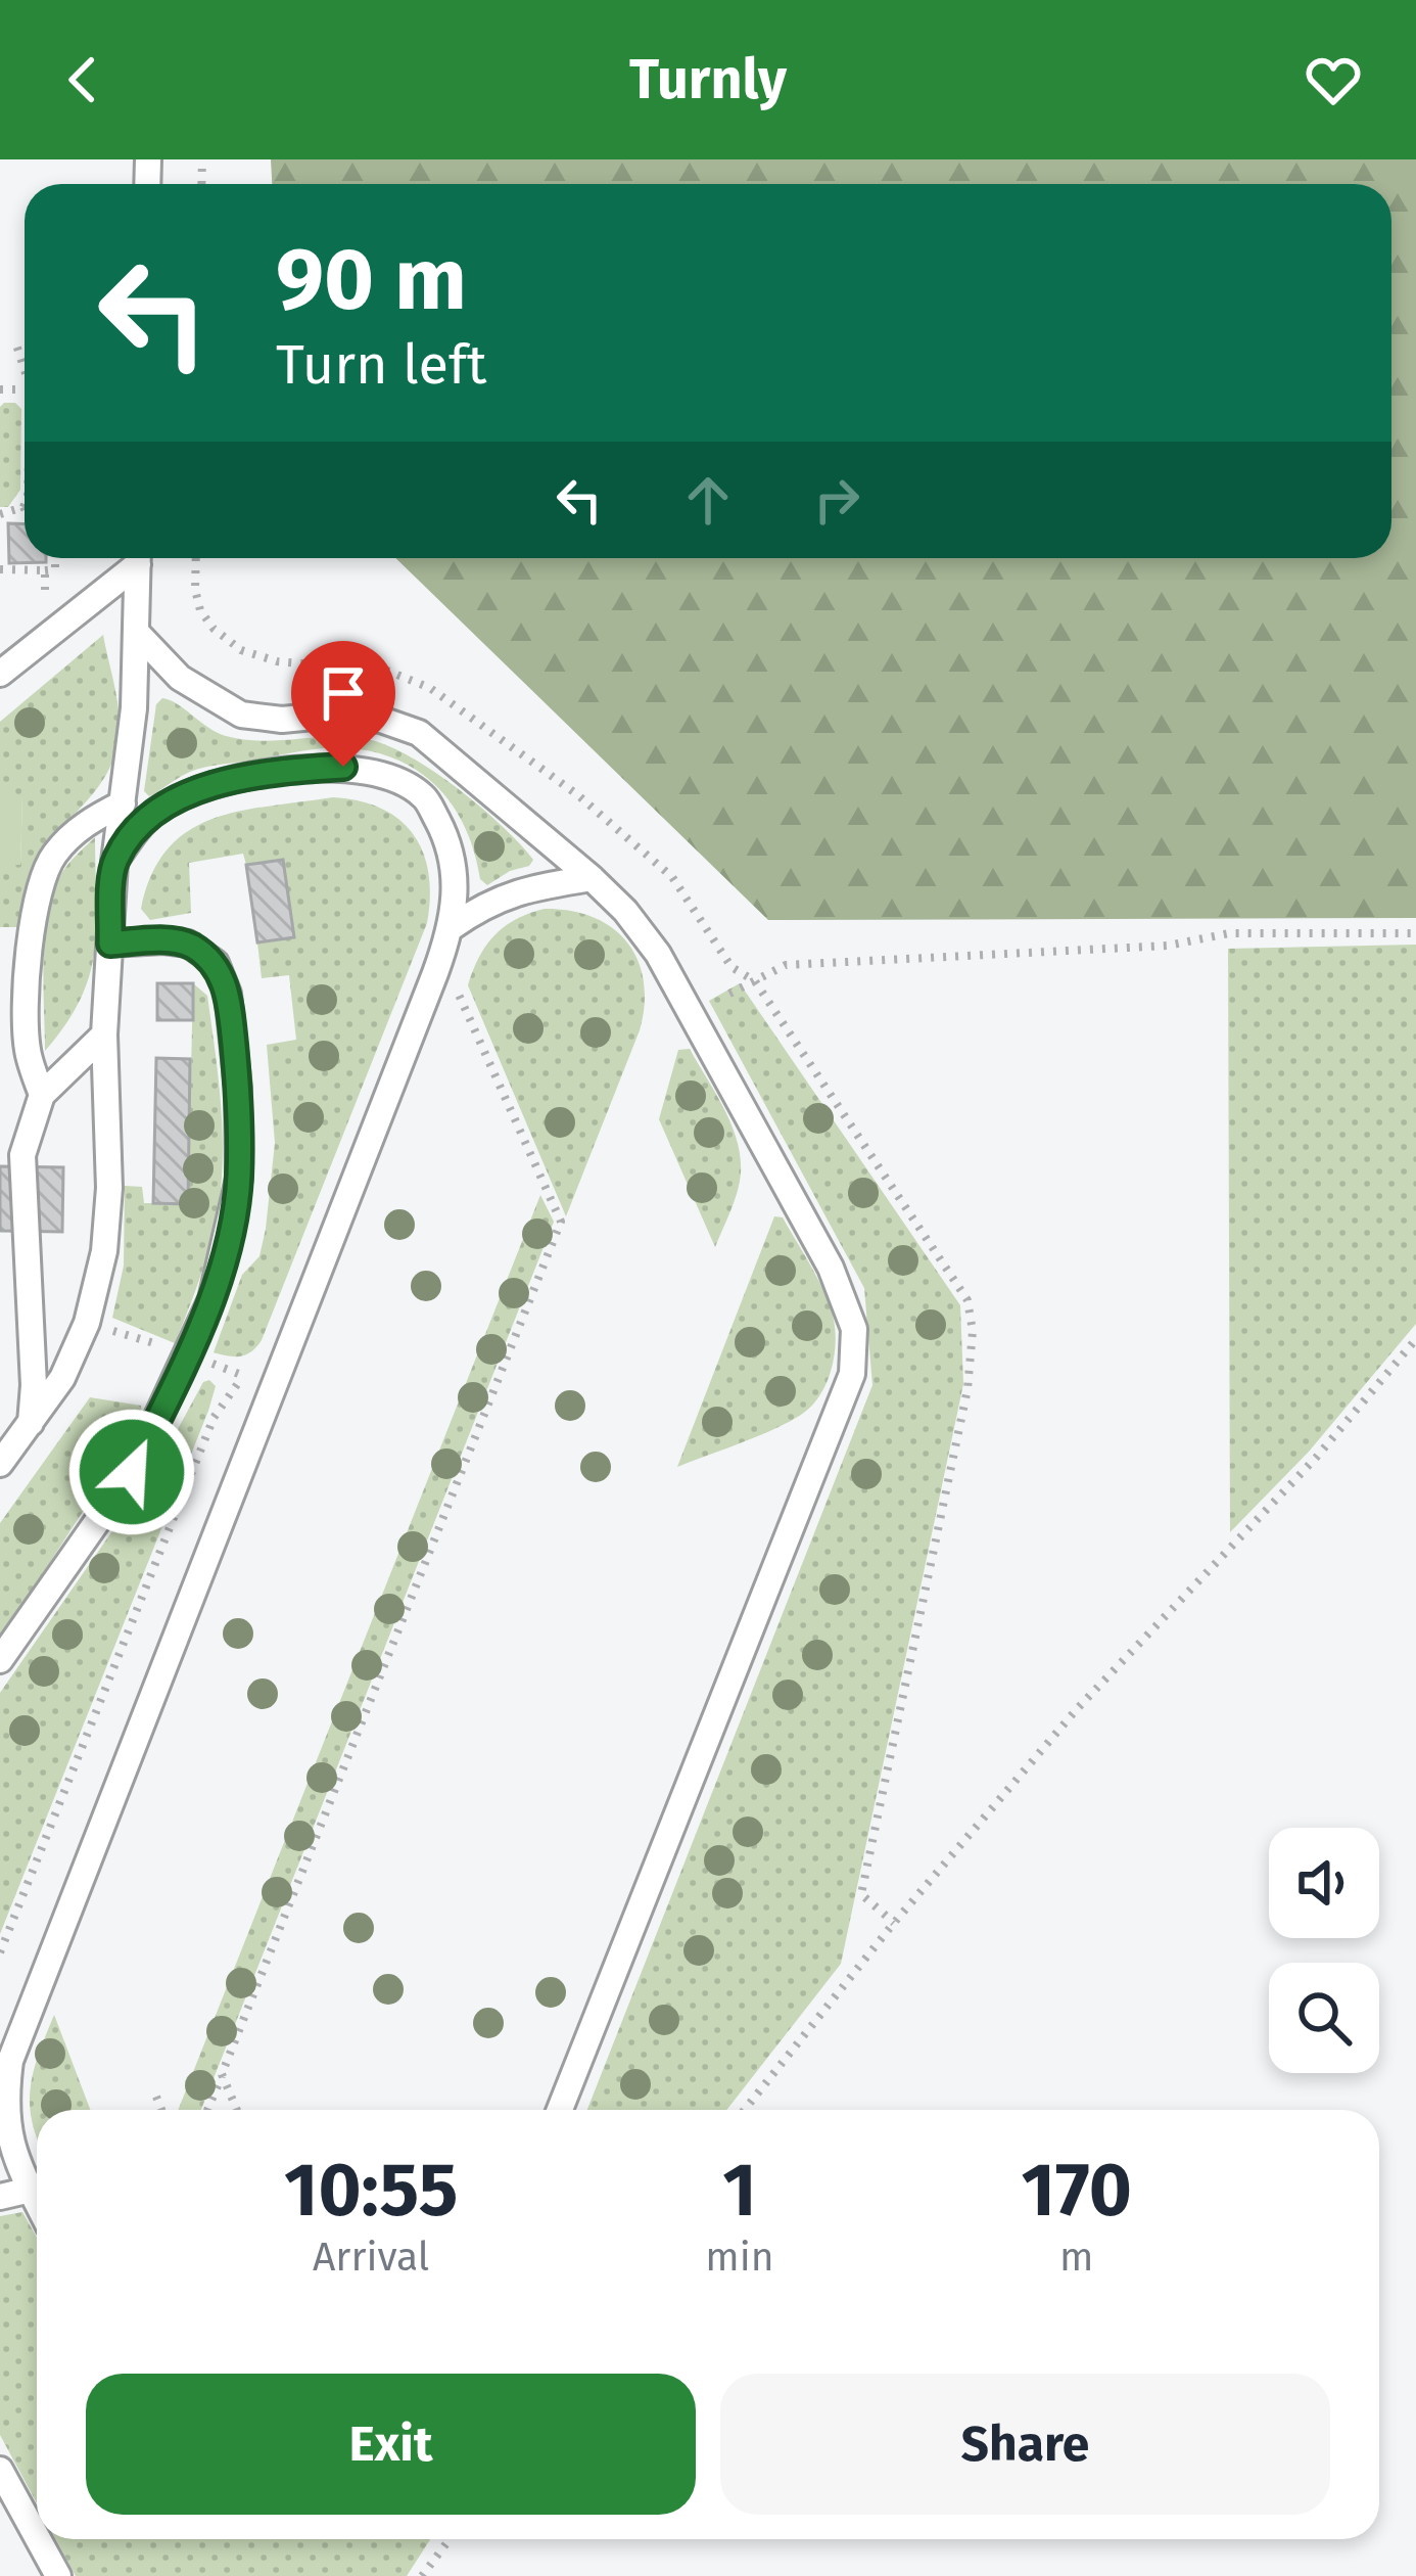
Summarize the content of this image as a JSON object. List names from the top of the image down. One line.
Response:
{"page":{"header":"Turnly","turn":["90 m","Turn left"],"eta":["10:55","Arrival","1","min","170","m"],"buttons":["Exit","Share"]}}
